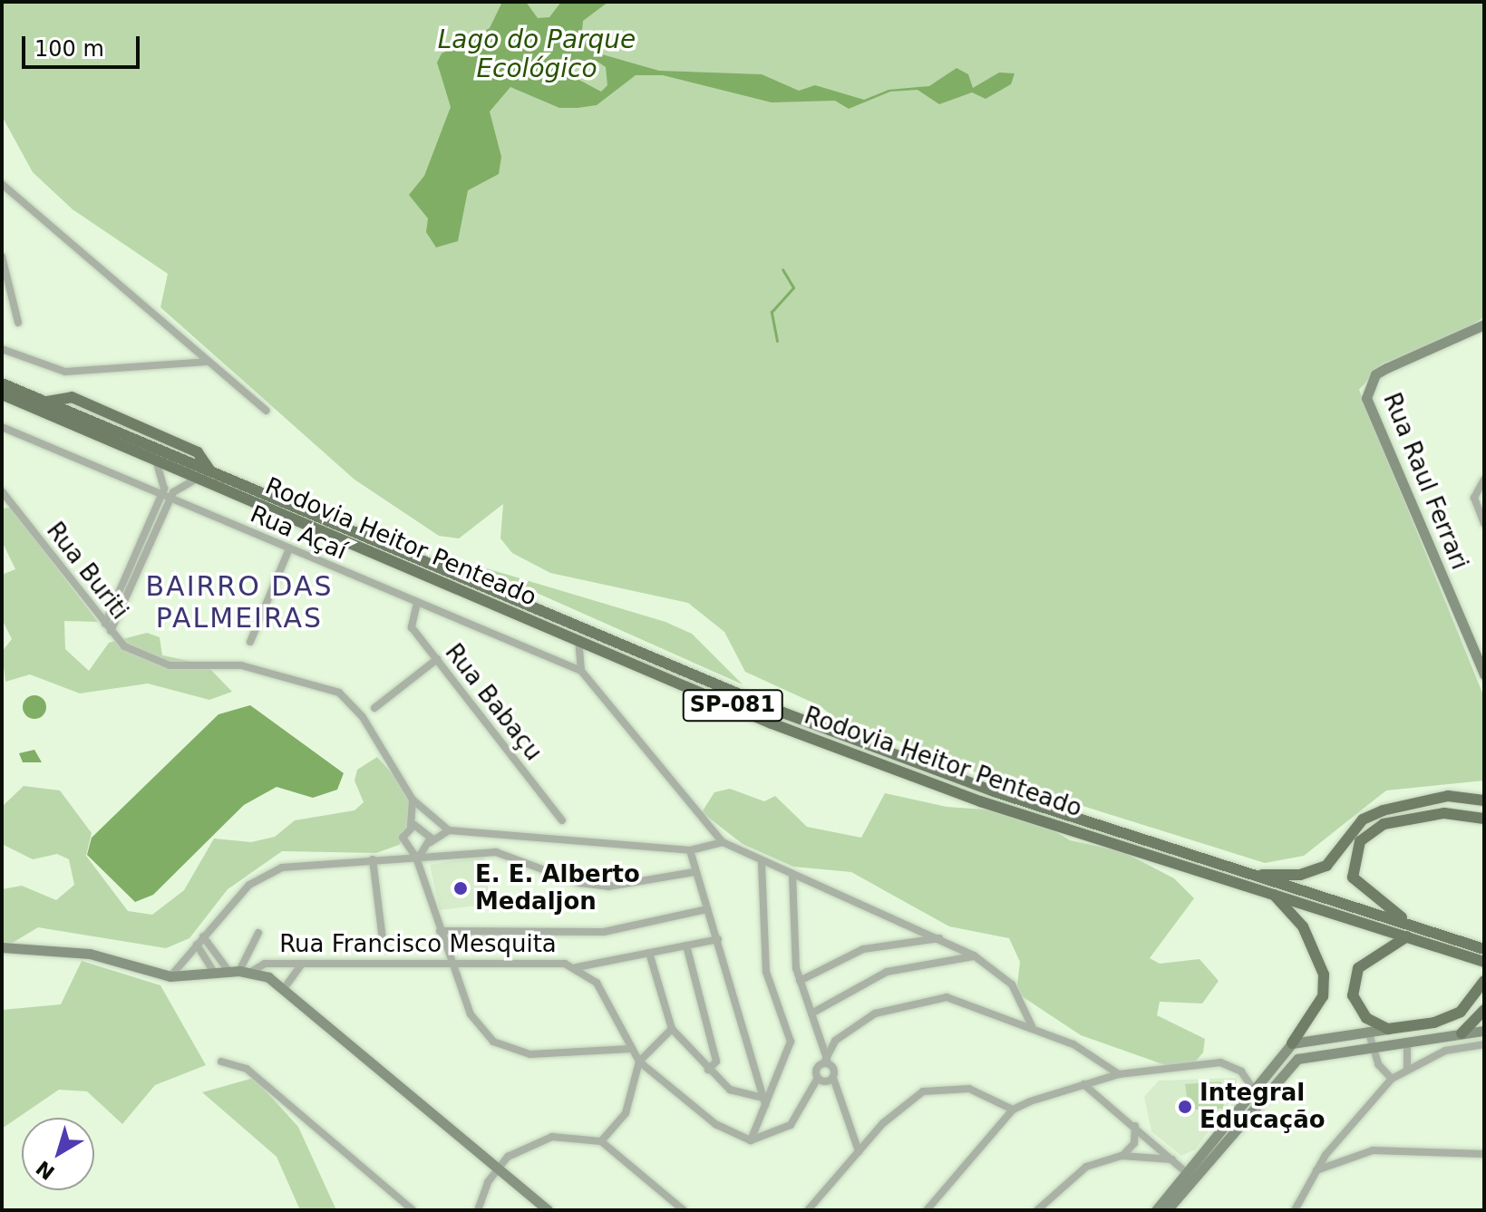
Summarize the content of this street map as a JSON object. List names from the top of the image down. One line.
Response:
{"streets":{"main road":["Rodovia Heitor Penteado","SP-081"],"street":["Rua Raul Ferrari","Rua Açaí","Rua Buriti","Rua Babaçu","Rua Francisco Mesquita"]},"crossings":[["Rua Açaí","Rua Babaçu"]],"districts":["BAIRRO DAS PALMEIRAS"],"water":["Lago do Parque Ecológico"],"places":["E. E. Alberto Medaljon","Integral Educação"],"scale_bar":"100 m","north":"bottom left"}
